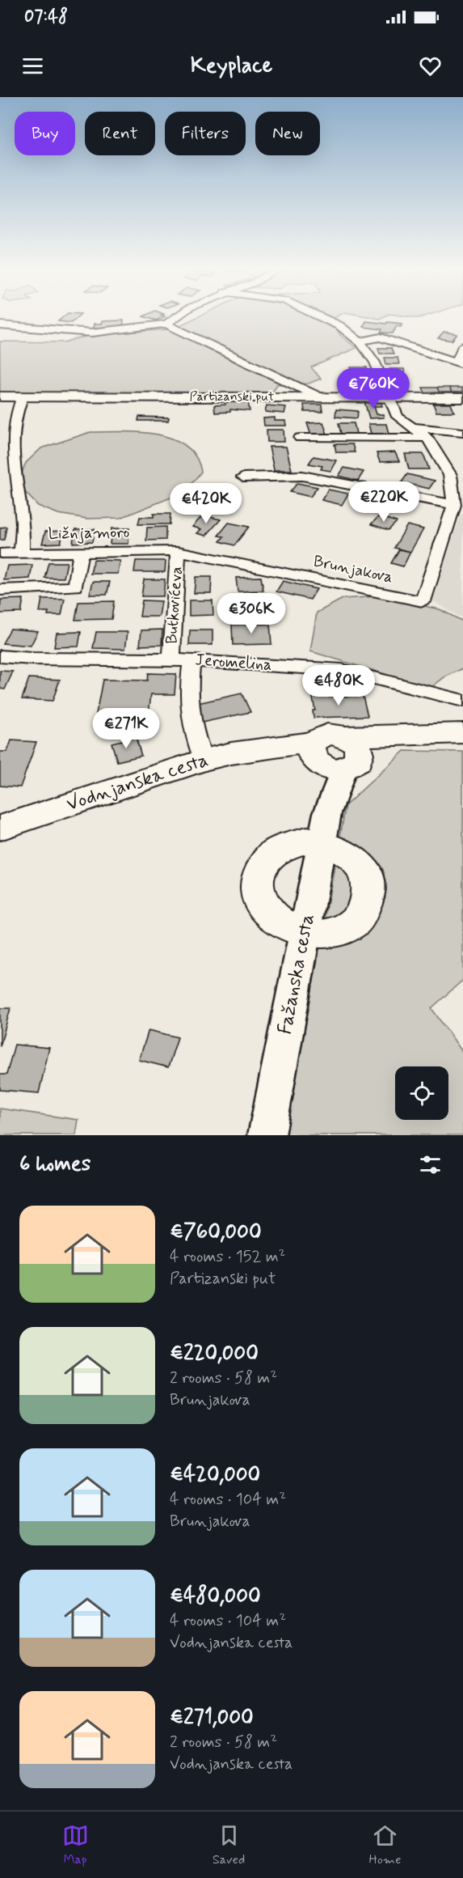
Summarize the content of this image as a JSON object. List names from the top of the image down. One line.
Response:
{"streets":{"main road":["Vodnjanska cesta","Fažanska cesta"],"street":["Partizanski put","Ližnjamoro","Brunjakova","Butkovićeva","Jeromelina"]},"crossings":[["Partizanski put","Brunjakova"],["Ližnjamoro","Brunjakova"],["Ližnjamoro","Butkovićeva"],["Brunjakova","Butkovićeva"],["Butkovićeva","Jeromelina"],["Vodnjanska cesta","Fažanska cesta"]],"page":{"status":"07:48","header":"Keyplace","chip":["Buy","Rent","Filters","New"],"price":["€760K","€220K","€420K","€306K","€480K","€271K"],"heading":"6 homes","list":[{"name":"€760,000","note":"4 rooms · 152 m² · Partizanski put"},{"name":"€220,000","note":"2 rooms · 58 m² · Brunjakova"},{"name":"€420,000","note":"4 rooms · 104 m² · Brunjakova"},{"name":"€480,000","note":"4 rooms · 104 m² · Vodnjanska cesta"},{"name":"€271,000","note":"2 rooms · 58 m² · Vodnjanska cesta"}],"tabs":["Map","Saved","Home"]}}
